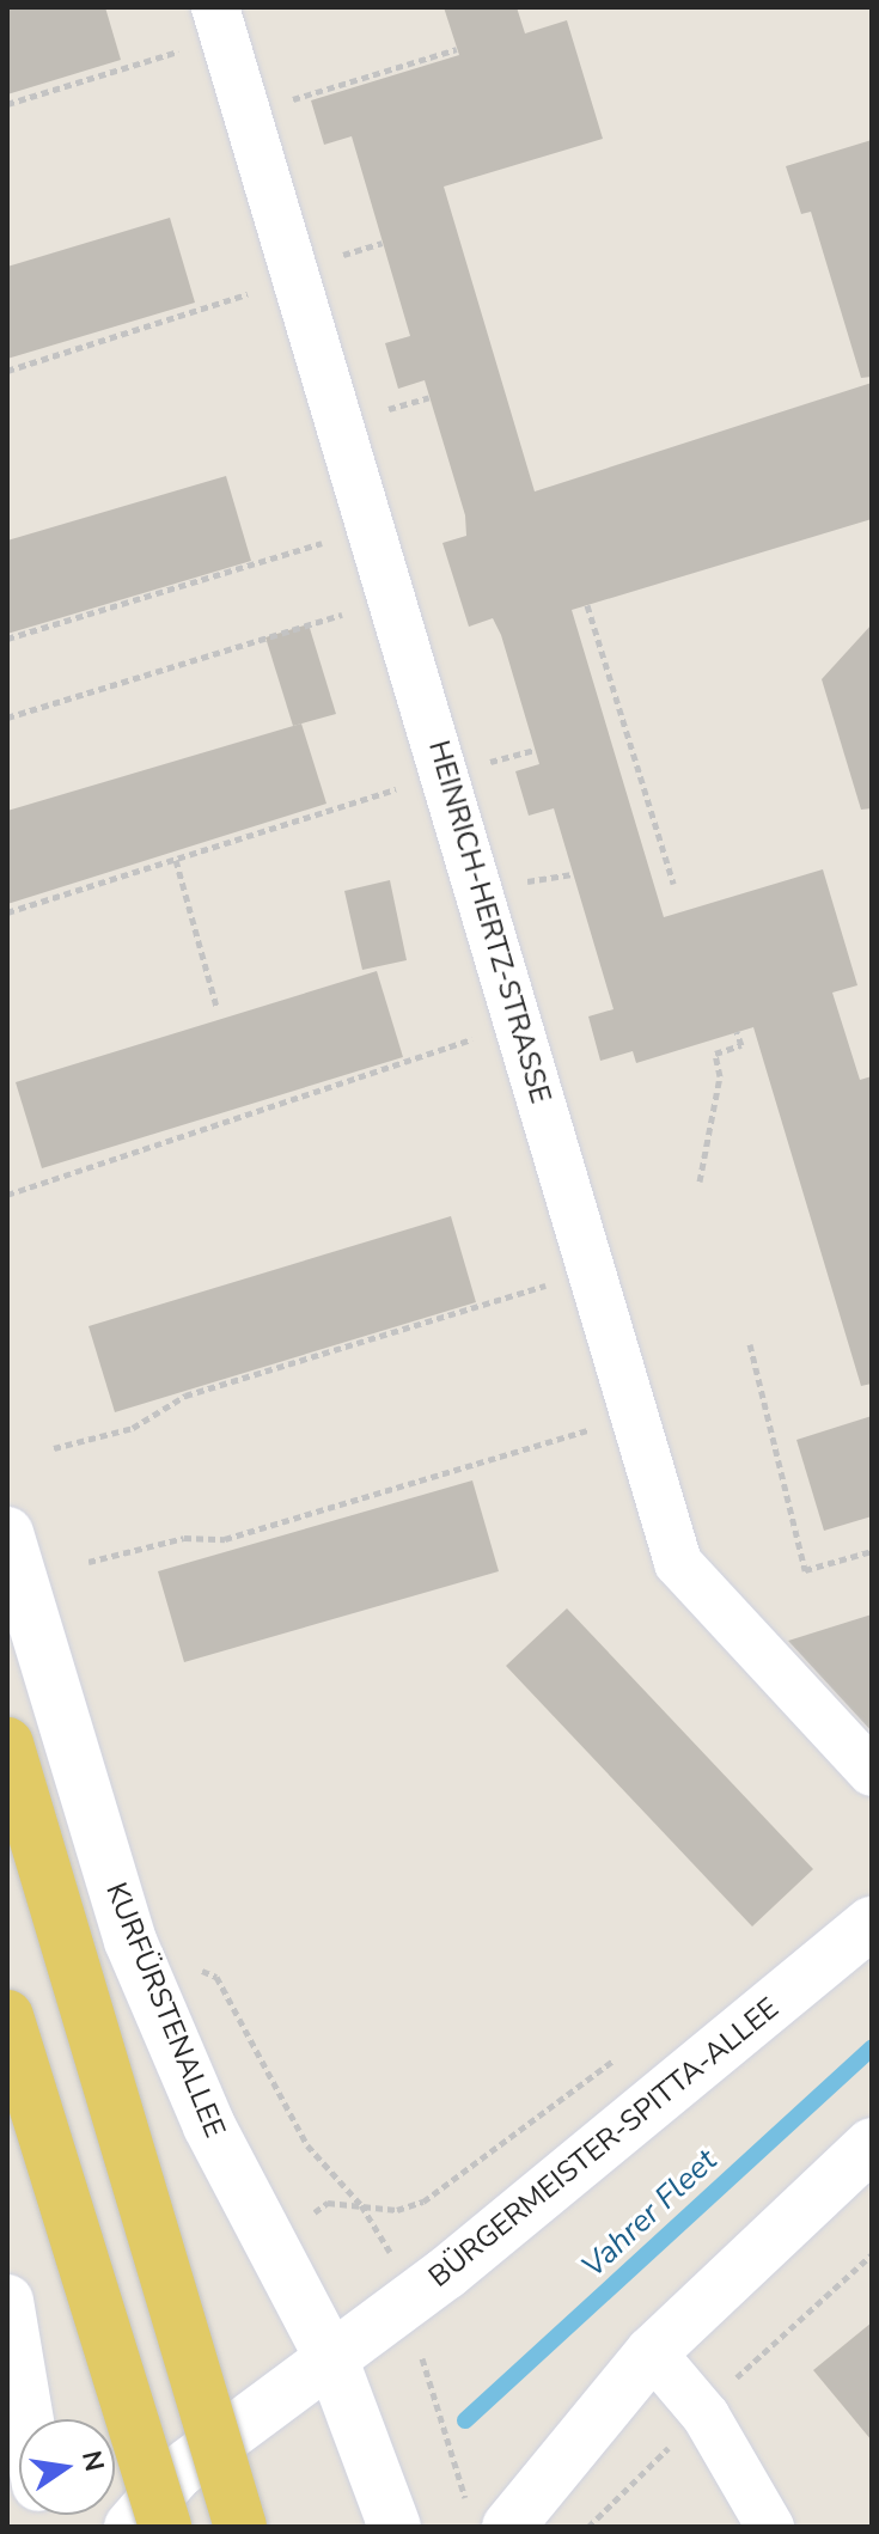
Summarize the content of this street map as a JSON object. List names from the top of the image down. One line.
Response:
{"streets":{"main road":["KURFÜRSTENALLEE","BÜRGERMEISTER-SPITTA-ALLEE"],"street":["HEINRICH-HERTZ-STRASSE"]},"crossings":[["KURFÜRSTENALLEE","BÜRGERMEISTER-SPITTA-ALLEE"]],"water":["Vahrer Fleet"],"north":"right"}
